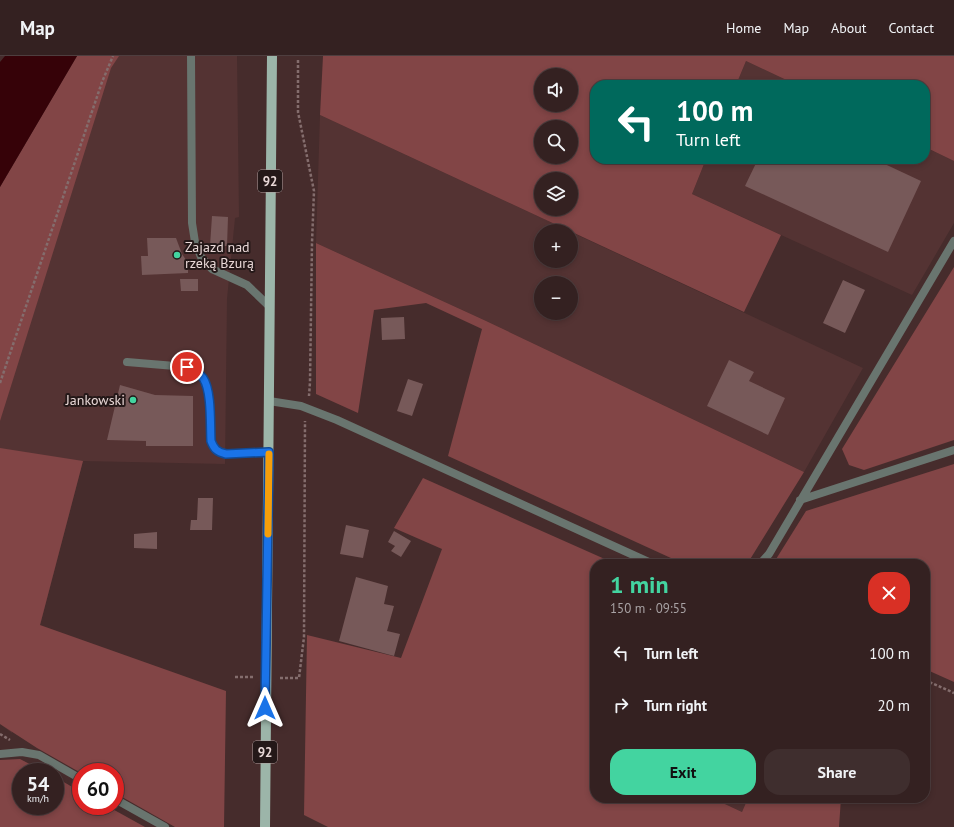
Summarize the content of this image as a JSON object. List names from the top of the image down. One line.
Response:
{"streets":{"main road":["92"]},"places":["Zajazd nad rzeką Bzurą","Jankowski"],"page":{"header":"Map","nav":["Home","Map","About","Contact"],"map_buttons":["+","−"],"turn":["100 m","Turn left"],"heading":["1 min","150 m · 09:55"],"list":[{"name":"Turn left","value":"100 m"},{"name":"Turn right","value":"20 m"}],"buttons":["Exit","Share"],"speed":"54 km/h","limit":"60"}}
